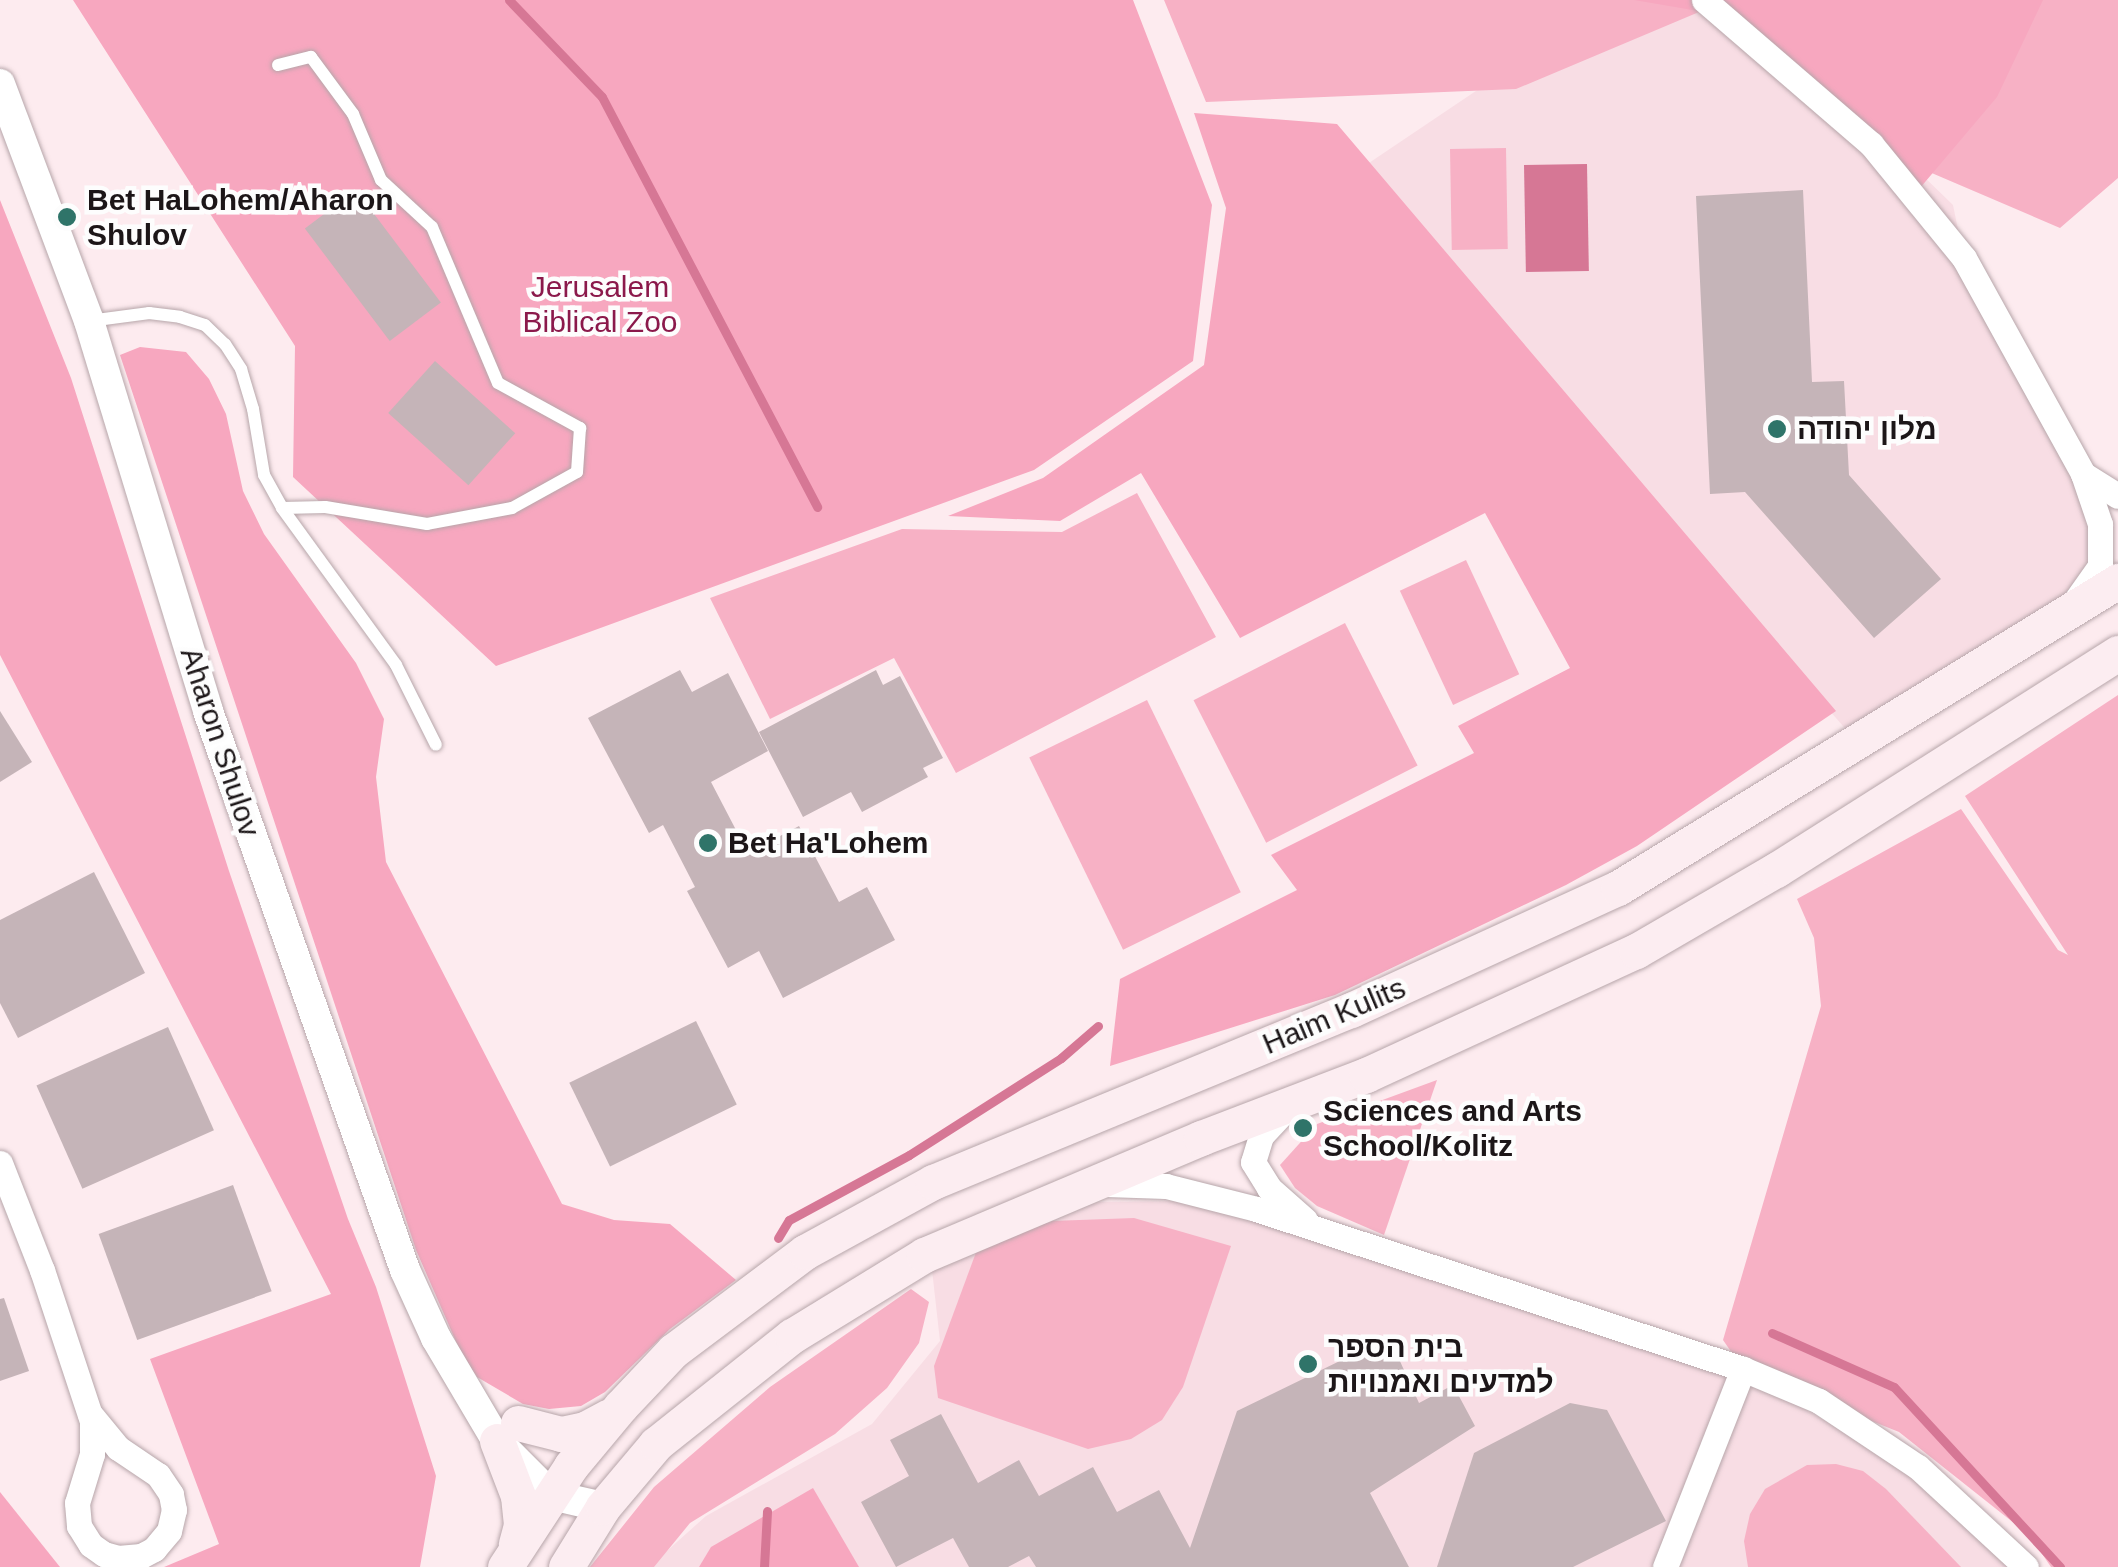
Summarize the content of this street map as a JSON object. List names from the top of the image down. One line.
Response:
{"streets":{"main road":["Haim Kulits"],"street":["Aharon Shulov"]},"crossings":[["Aharon Shulov","Haim Kulits"]],"parks":["Jerusalem Biblical Zoo"],"places":["Bet HaLohem/Aharon Shulov","מלון יהודה","Bet Ha'Lohem","Sciences and Arts School/Kolitz","בית הספר למדעים ואמנויות"]}
